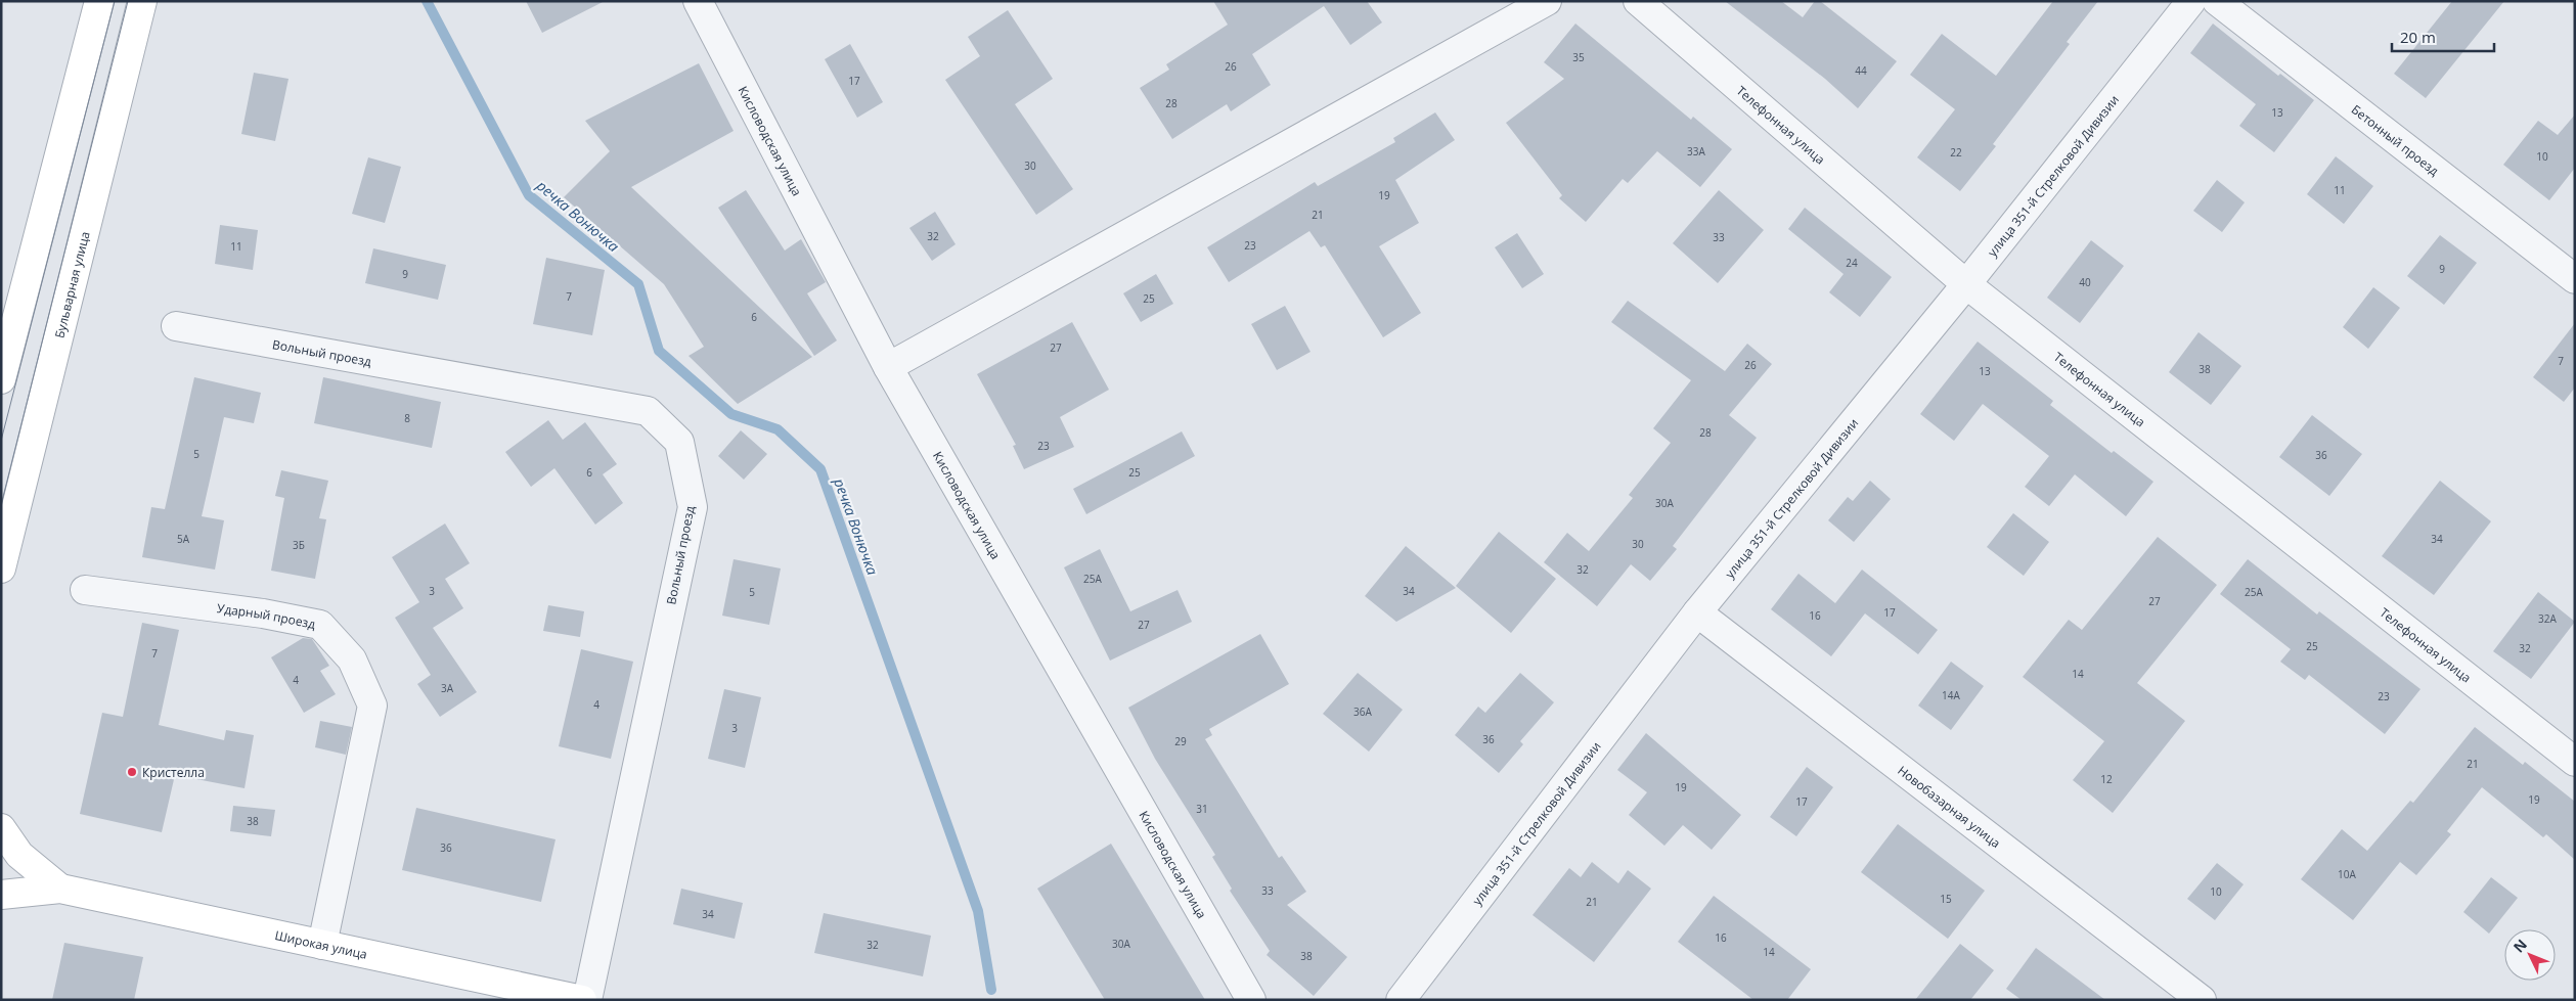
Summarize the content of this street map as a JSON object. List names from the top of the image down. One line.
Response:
{"streets":{"main road":["Бульварная улица","Широкая улица"],"street":["Телефонная улица","Кисловодская улица","Бетонный проезд","улица 351-й Стрелковой Дивизии","Вольный проезд","Ударный проезд","Новобазарная улица"]},"crossings":[["Телефонная улица","улица 351-й Стрелковой Дивизии"],["улица 351-й Стрелковой Дивизии","Новобазарная улица"],["Ударный проезд","Широкая улица"]],"water":["речка Вонючка"],"places":["Кристелла"],"house_numbers":["35","26","44","17","28","13","33А","22","10","30","11","19","21","32","33","23","11","24","9","9","40","7","25","6","27","7","26","38","13","8","28","23","5","36","6","25","30А","5А","34","30","3Б","32","25А","3","34","5","25А","27","17","16","32А","27","25","32","7","14","4","3А","14А","23","4","36А","3","36","29","21","12","19","19","17","31","38","36","10А","33","10","15","21","34","16","30А","32","14","38"],"scale_bar":"20 m","north":"top left"}
